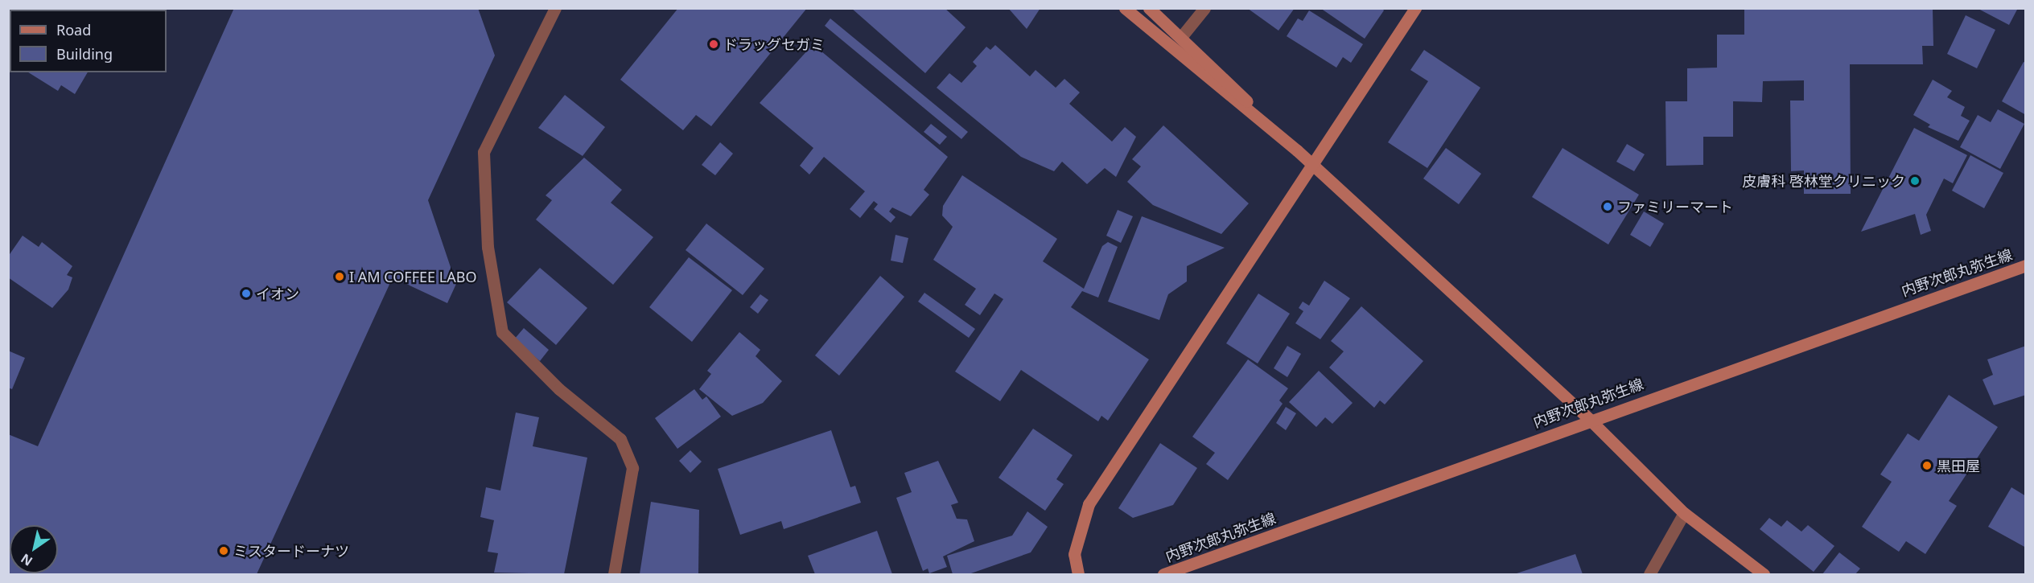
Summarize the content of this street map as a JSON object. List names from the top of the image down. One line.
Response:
{"streets":{"street":["内野次郎丸弥生線"]},"places":["ドラッグセガミ","皮膚科 啓林堂クリニック","ファミリーマート","I AM COFFEE LABO","イオン","黒田屋","ミスタードーナツ"],"legend":["Road","Building"],"north":"bottom left"}
